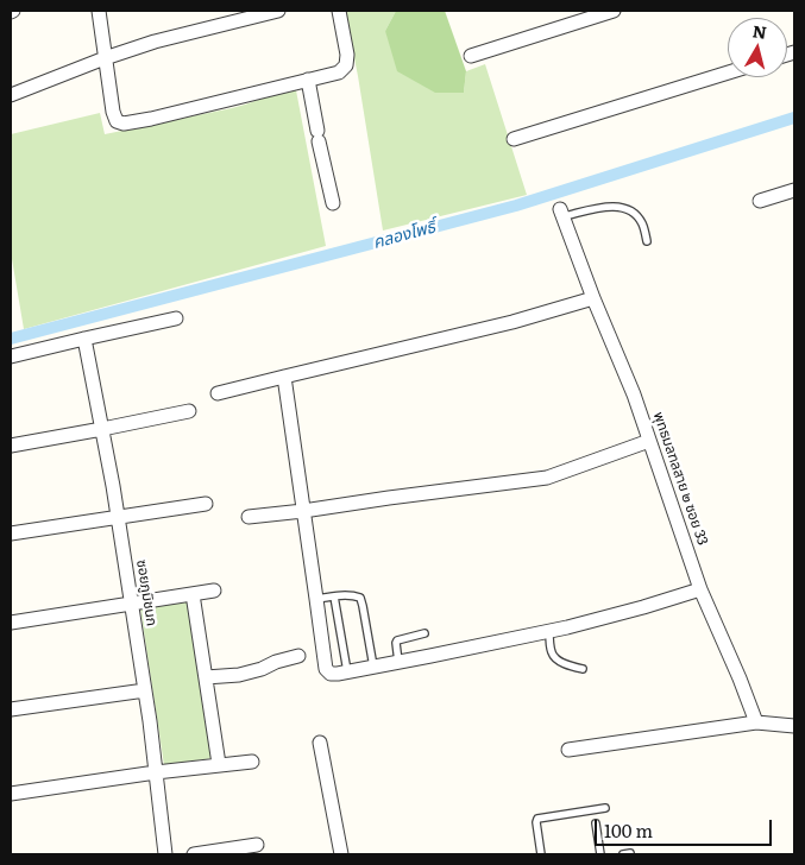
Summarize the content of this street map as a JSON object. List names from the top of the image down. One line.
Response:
{"streets":{"street":["พุทธมลฑลสาย ๒ ซอย 33","ซอยภูมิชนก"]},"water":["คลองโพธิ์"],"scale_bar":"100 m","north":"top"}
